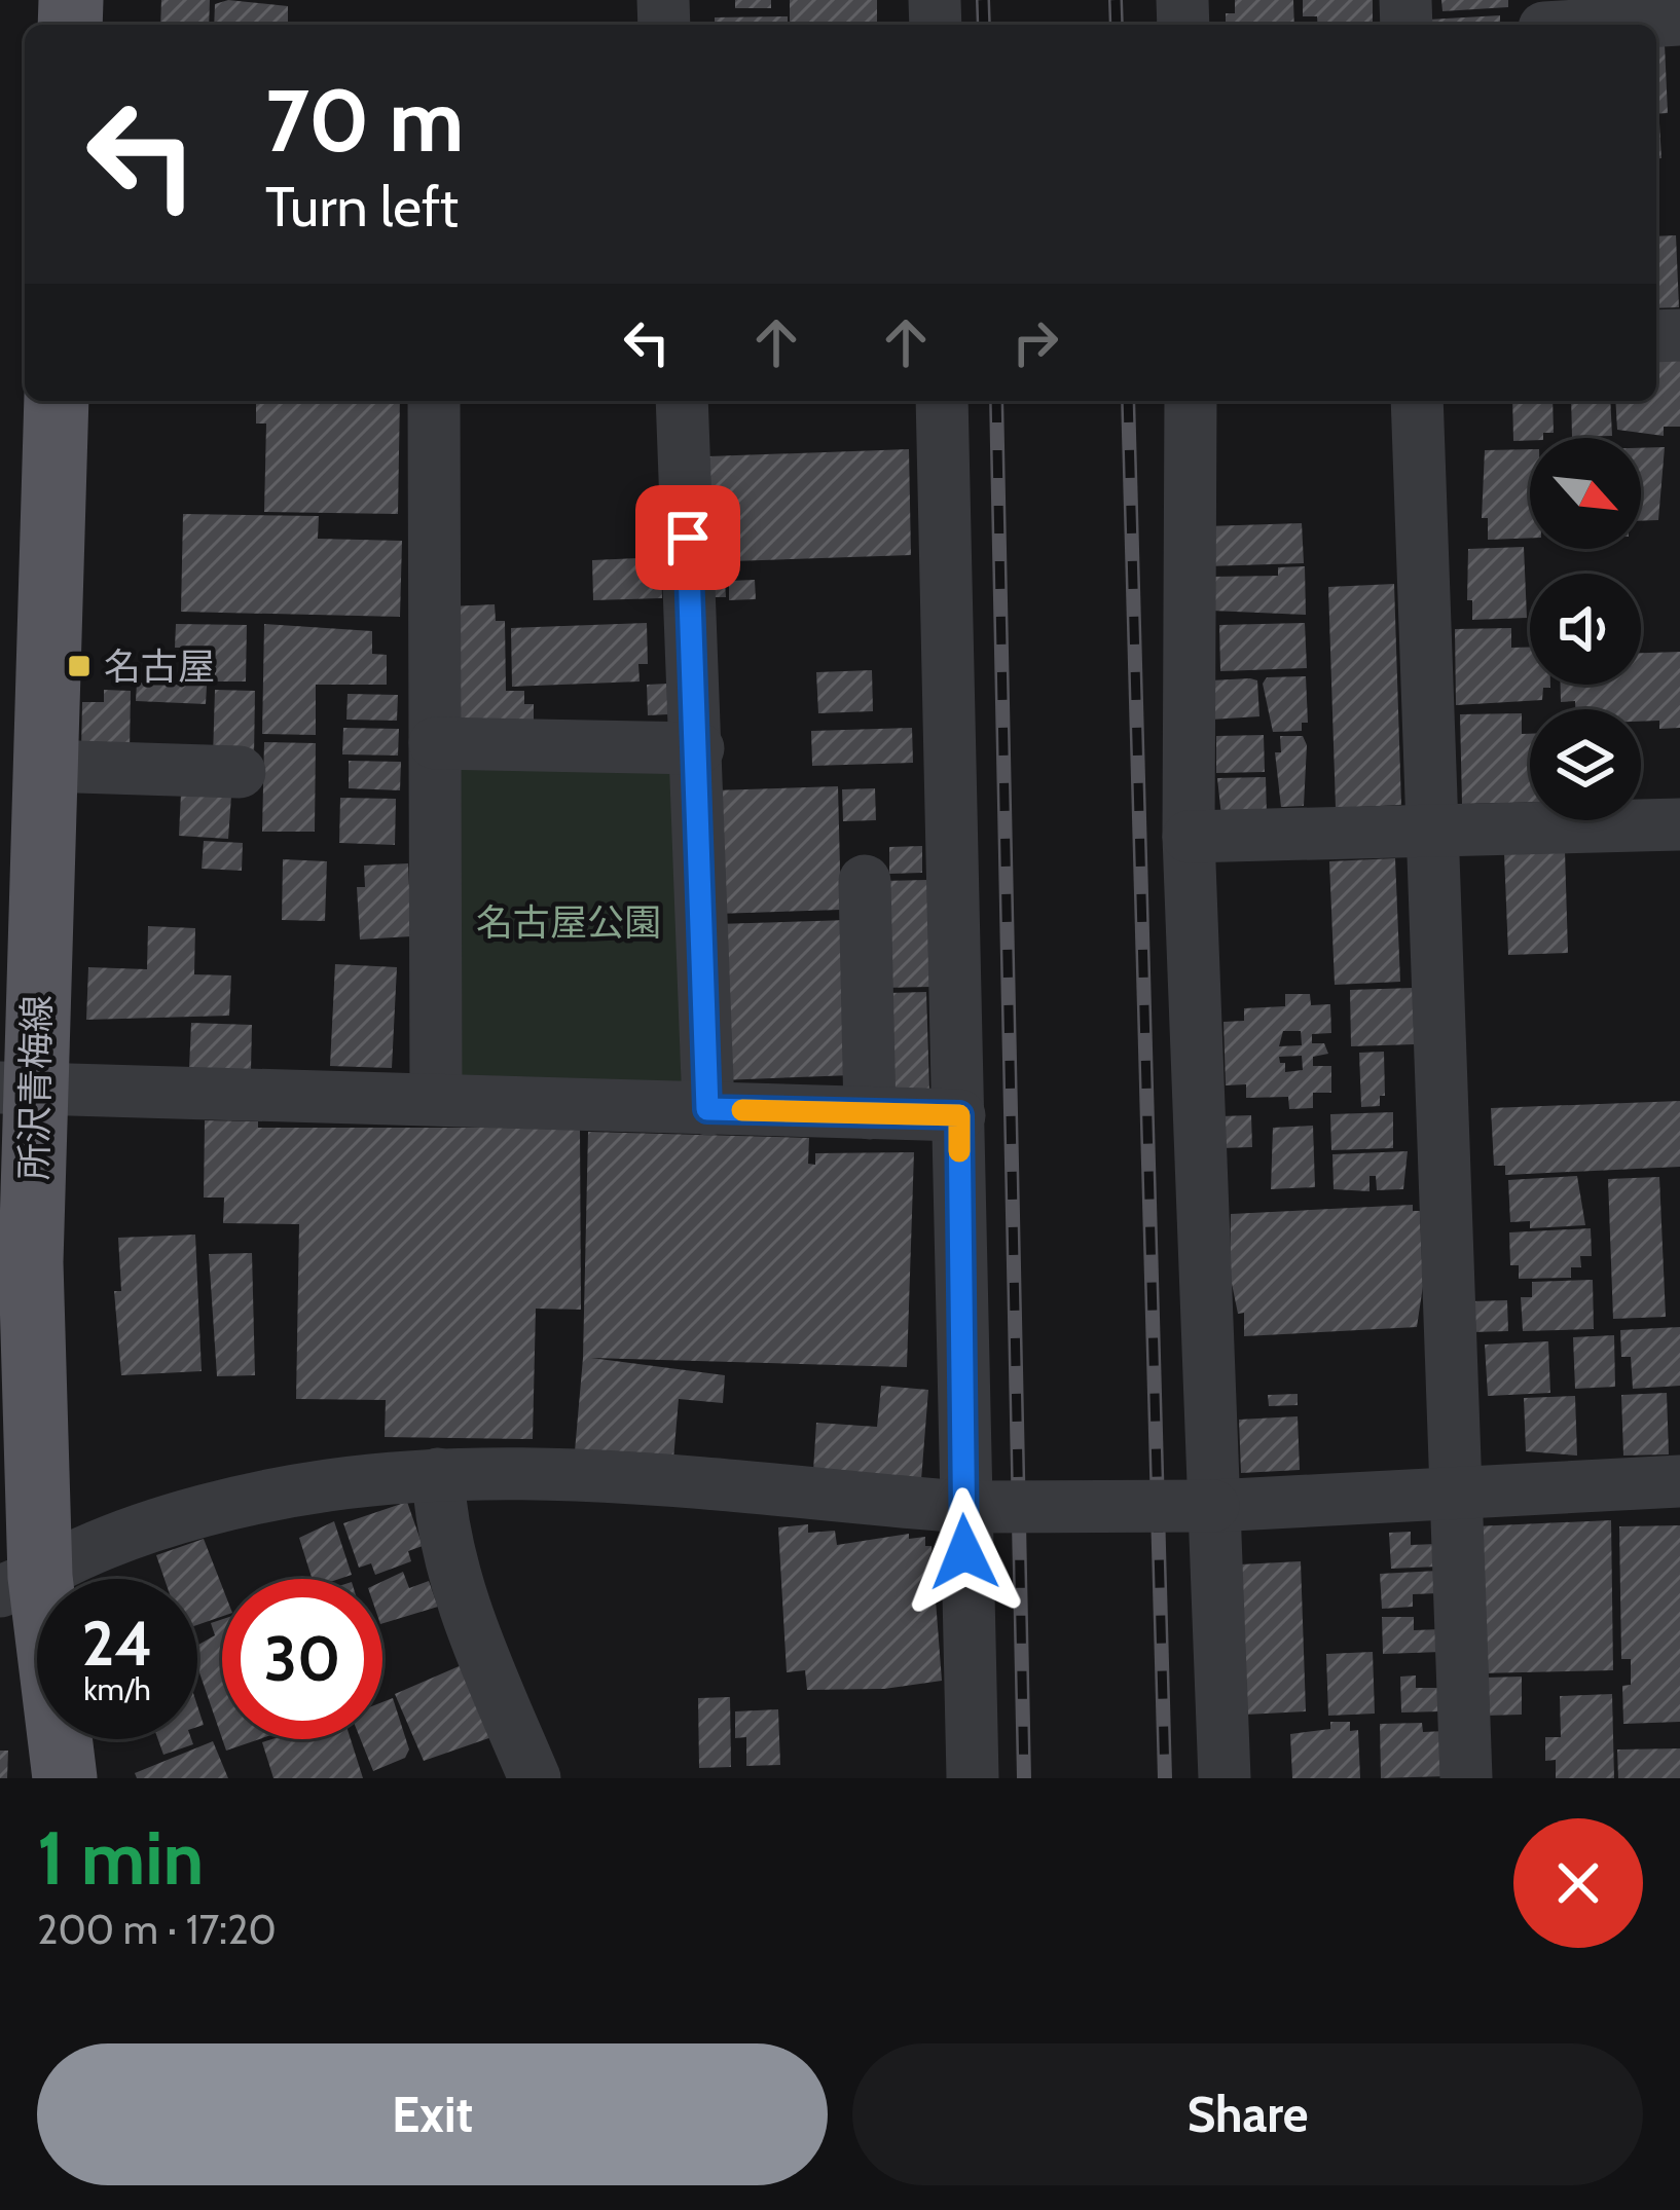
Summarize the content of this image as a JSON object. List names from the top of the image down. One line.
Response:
{"streets":{"main road":["所沢青梅線"]},"parks":["名古屋公園"],"places":{"transit":["名古屋"]},"north":"bottom right","page":{"turn":["70 m","Turn left"],"speed":"24 km/h","limit":"30","heading":["1 min","200 m · 17:20"],"buttons":["Exit","Share"]}}
